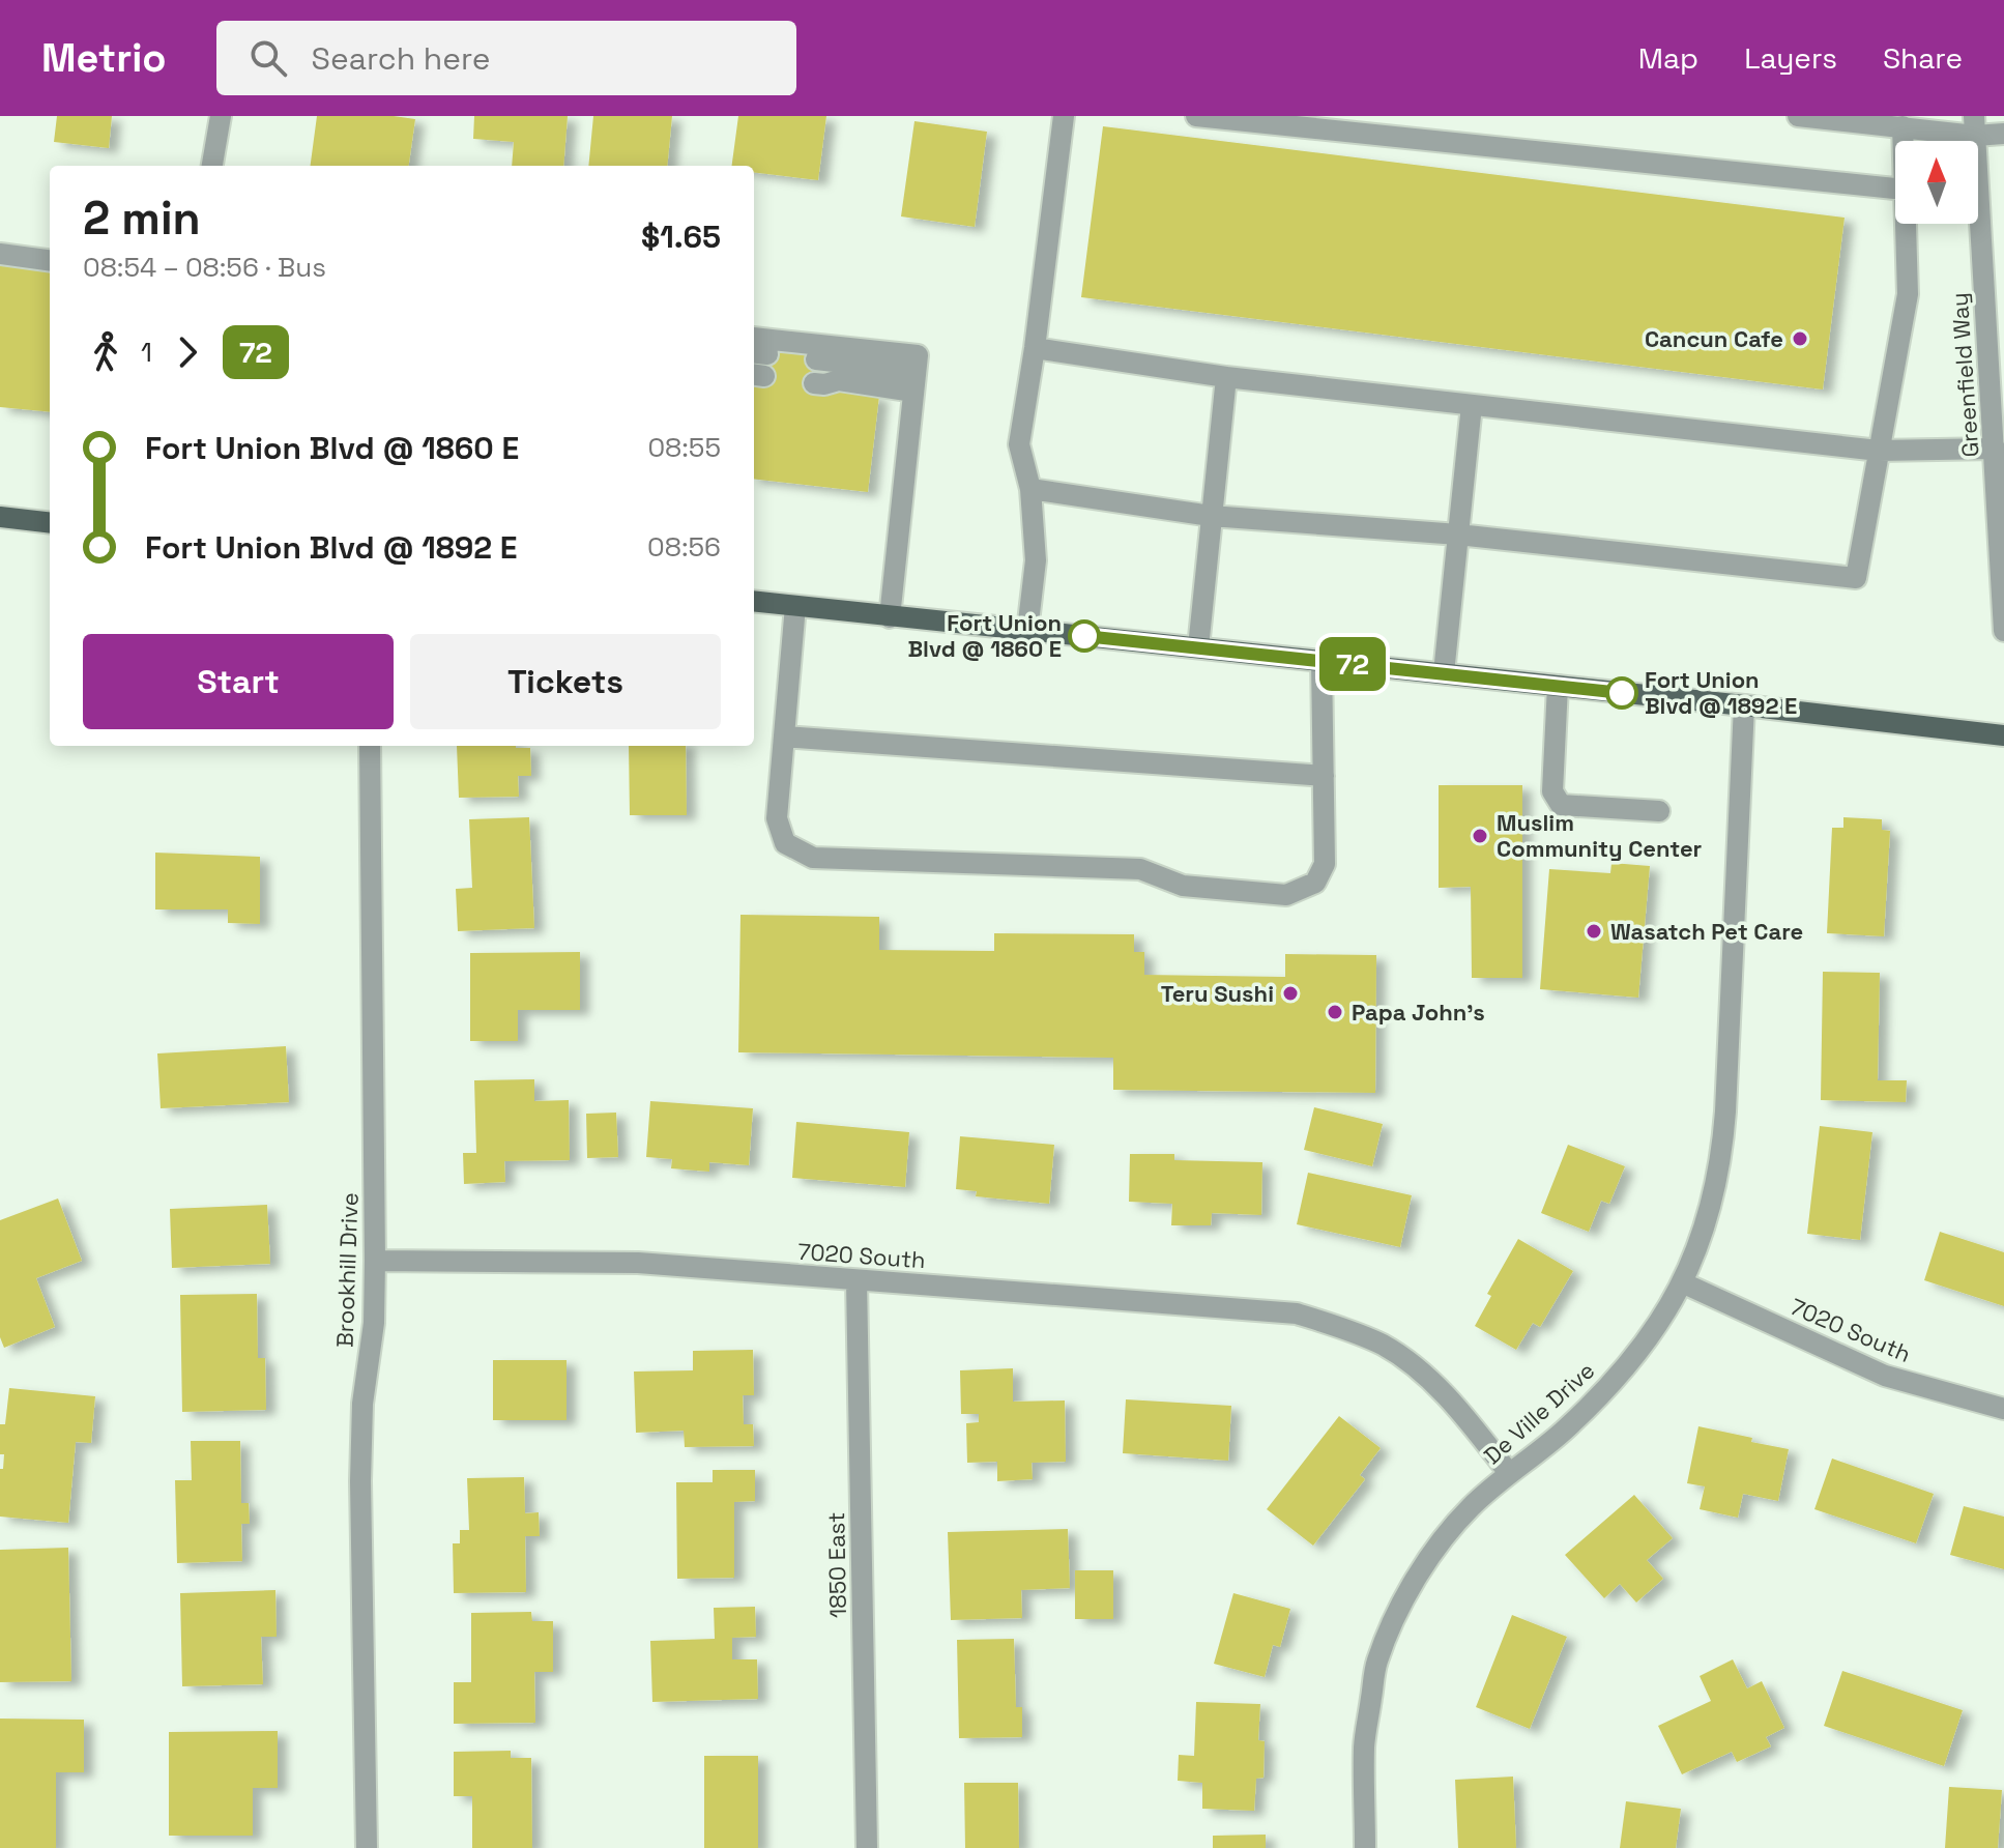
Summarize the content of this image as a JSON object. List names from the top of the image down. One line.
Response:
{"streets":{"street":["Greenfield Way","7020 South","Brookhill Drive","De Ville Drive","1850 East"]},"crossings":[["7020 South","Brookhill Drive"],["7020 South","De Ville Drive"],["7020 South","1850 East"]],"places":["Cancun Cafe","Fort Union Blvd @ 1860 E","Fort Union Blvd @ 1892 E","Muslim Community Center","Wasatch Pet Care","Teru Sushi","Papa John's"],"lines":["bus line 72"],"north":"top","page":{"header":"Metrio","search":"Search here","nav":["Map","Layers","Share"],"on_map":"72","heading":["2 min","08:54 – 08:56 · Bus","$1.65"],"legs":["1","72"],"list":[{"name":"Fort Union Blvd @ 1860 E","value":"08:55"},{"name":"Fort Union Blvd @ 1892 E","value":"08:56"}],"buttons":["Start","Tickets"]}}
